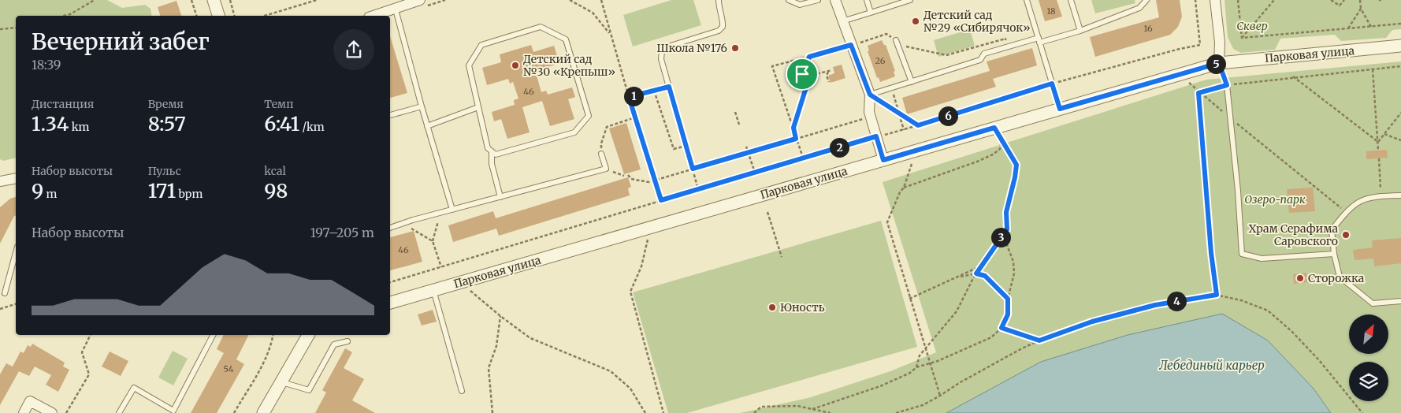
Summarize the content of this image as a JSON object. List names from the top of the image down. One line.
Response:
{"streets":{"street":["Парковая улица"]},"water":["Лебединый карьер"],"parks":["Сквер","Озеро-парк"],"places":["Детский сад №29 «Сибирячок»","Школа №176","Детский сад №30 «Крепыш»","Храм Серафима Саровского","Сторожка","Юность"],"house_numbers":["18","16","26","46","46","54"],"north":"top right","page":{"heading":["Вечерний забег","18:39"],"pins":["5","1","6","2","3","4"],"stats":[["Дистанция","1.34 km"],["Время","8:57"],["Темп","6:41 /km"],["Набор высоты","9 m"],["Пульс","171 bpm"],["kcal","98"]],"chart":["Набор высоты","197–205 m"]}}
